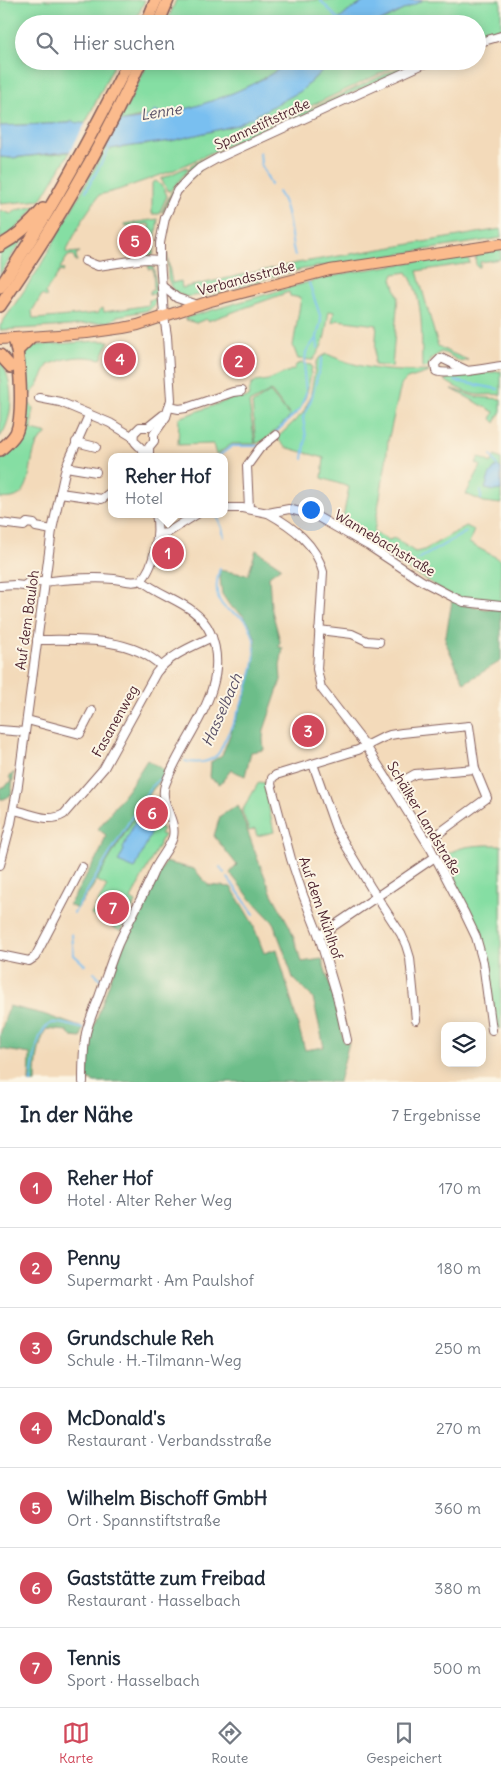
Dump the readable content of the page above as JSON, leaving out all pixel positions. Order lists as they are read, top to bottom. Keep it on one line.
{"streets":{"main road":["Verbandsstraße"],"street":["Spannstiftstraße","Wannebachstraße","Auf dem Bauloh","Fasanenweg","Schälker Landstraße","Auf dem Mühlhof"]},"crossings":[["Spannstiftstraße","Verbandsstraße"],["Wannebachstraße","Schälker Landstraße"],["Auf dem Bauloh","Fasanenweg"]],"water":["Lenne","Hasselbach"],"page":{"search":"Hier suchen","pins":["5","4","2","1","3","6","7"],"popup":["Reher Hof","Hotel"],"heading":["In der Nähe","7 Ergebnisse"],"list":[{"mark":"1","name":"Reher Hof","note":"Hotel · Alter Reher Weg","value":"170 m"},{"mark":"2","name":"Penny","note":"Supermarkt · Am Paulshof","value":"180 m"},{"mark":"3","name":"Grundschule Reh","note":"Schule · H.-Tilmann-Weg","value":"250 m"},{"mark":"4","name":"McDonald's","note":"Restaurant · Verbandsstraße","value":"270 m"},{"mark":"5","name":"Wilhelm Bischoff GmbH","note":"Ort · Spannstiftstraße","value":"360 m"},{"mark":"6","name":"Gaststätte zum Freibad","note":"Restaurant · Hasselbach","value":"380 m"},{"mark":"7","name":"Tennis","note":"Sport · Hasselbach","value":"500 m"}],"nav":["Karte","Route","Gespeichert"]}}
